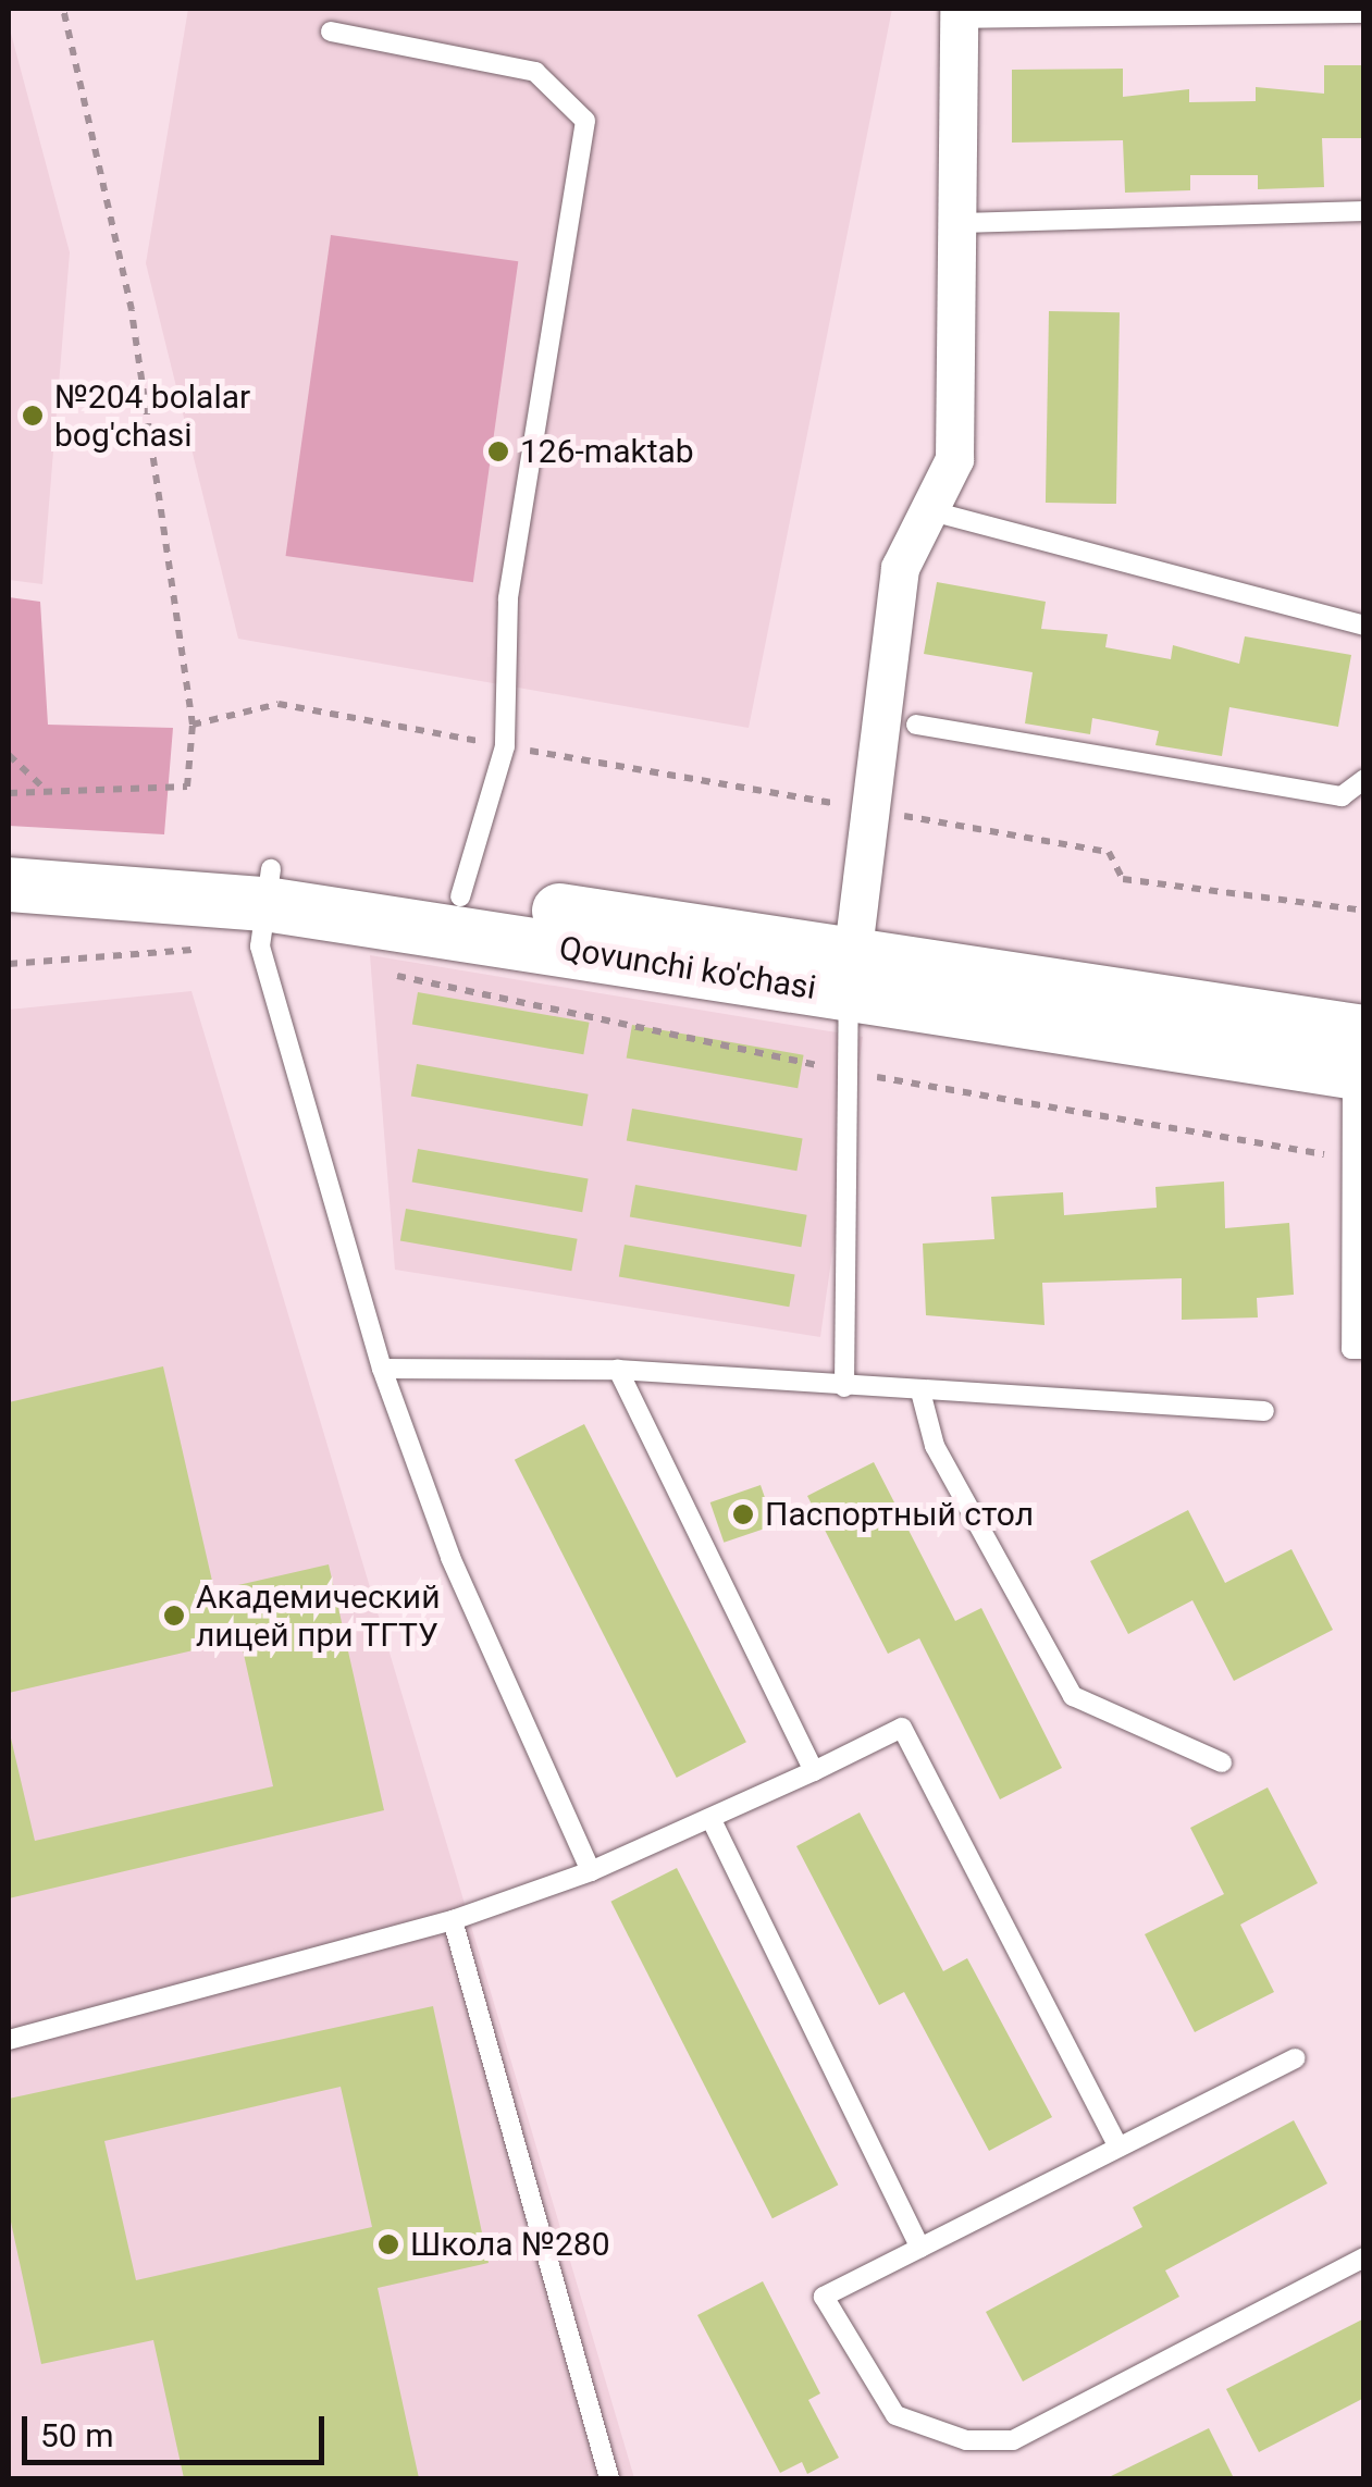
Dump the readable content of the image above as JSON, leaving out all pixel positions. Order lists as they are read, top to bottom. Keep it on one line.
{"streets":{"main road":["Qovunchi ko'chasi"]},"places":["№204 bolalar bog'chasi","126-maktab","Паспортный стол","Академический лицей при ТГТУ","Школа №280"],"scale_bar":"50 m"}
